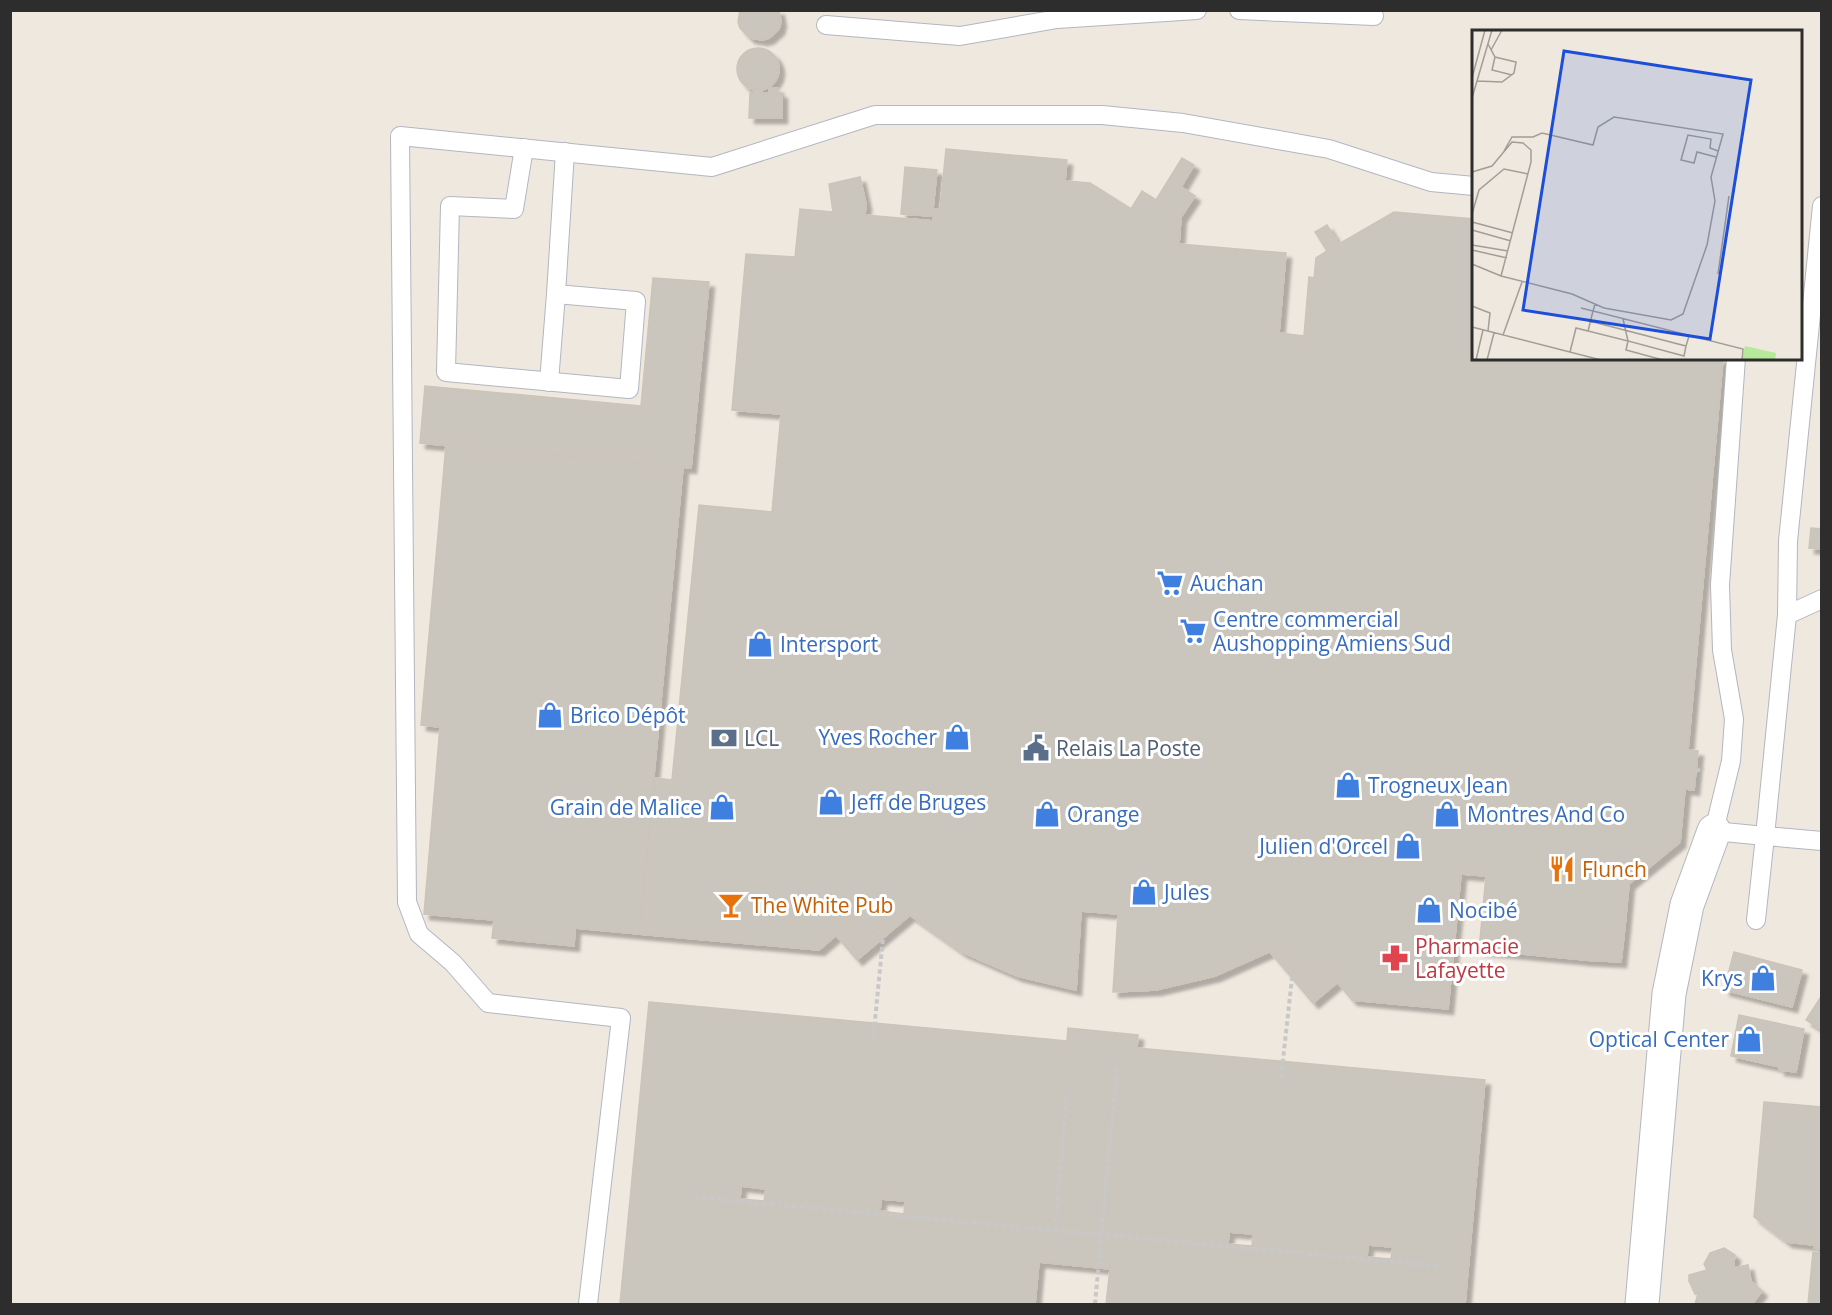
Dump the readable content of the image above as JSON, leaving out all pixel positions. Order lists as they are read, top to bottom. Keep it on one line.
{"places":{"supermarket":["Auchan","Centre commercial Aushopping Amiens Sud"],"shop":["Intersport","Brico Dépôt","Yves Rocher","Trogneux Jean","Jeff de Bruges","Grain de Malice","Orange","Montres And Co","Julien d'Orcel","Jules","Nocibé","Krys","Optical Center"],"bank":["LCL"],"public building":["Relais La Poste"],"restaurant":["Flunch"],"bar":["The White Pub"],"pharmacy":["Pharmacie Lafayette"]}}
